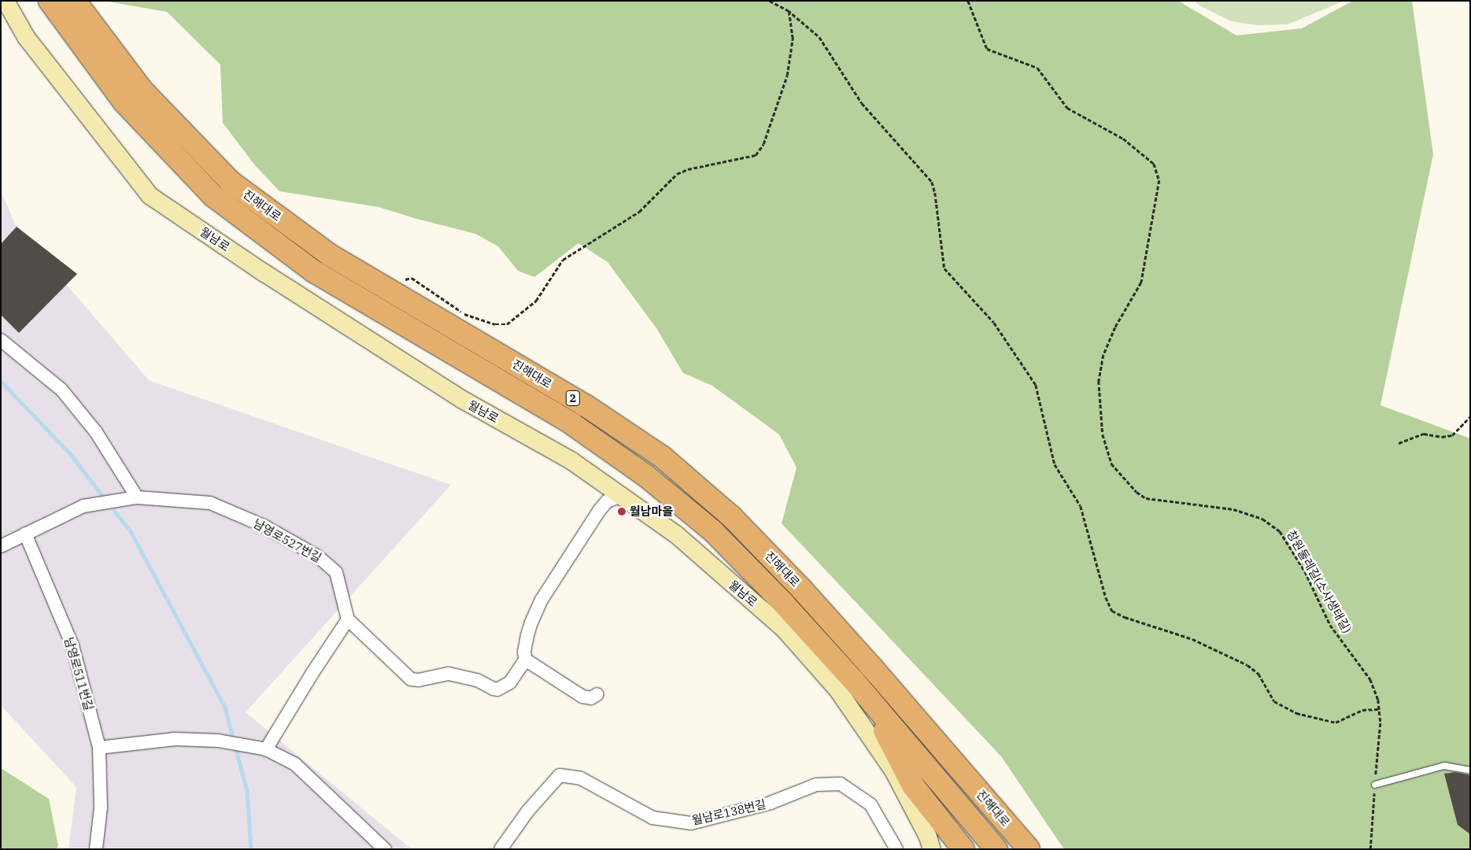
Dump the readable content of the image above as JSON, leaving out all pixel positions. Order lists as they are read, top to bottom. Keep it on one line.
{"streets":{"highway":["진해대로","2"],"main road":["월남로"],"street":["남영로527번길","남영로511번길","월남로138번길"],"path":["창원둘레길(소사생태길)"]},"crossings":[["남영로527번길","남영로511번길"]],"places":["월남마을"]}
